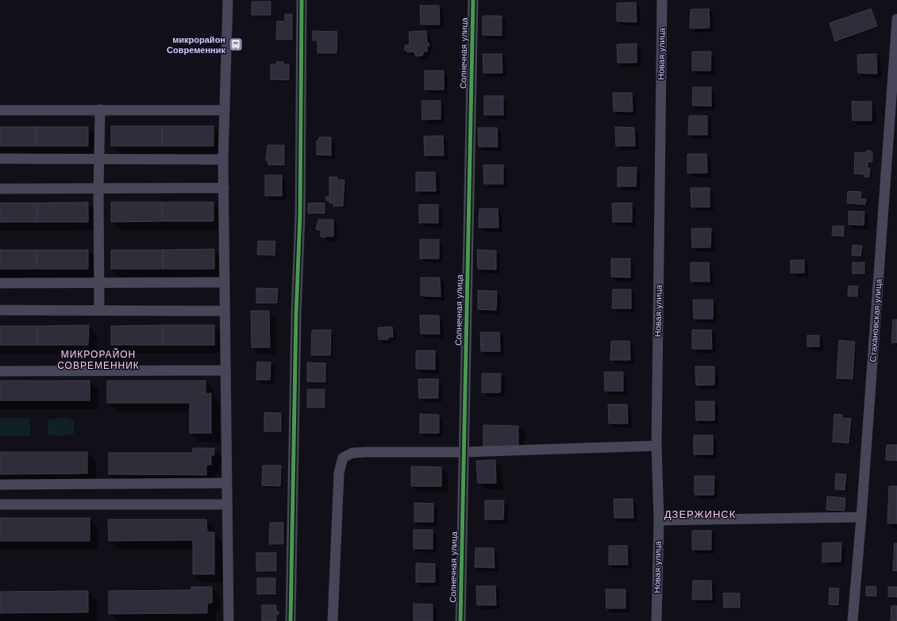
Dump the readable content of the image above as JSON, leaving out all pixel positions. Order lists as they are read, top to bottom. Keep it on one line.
{"streets":{"street":["Солнечная улица","Новая улица","Стахановская улица"]},"districts":["МИКРОРАЙОН СОВРЕМЕННИК","ДЗЕРЖИНСК"],"places":{"bus stop":["микрорайон Современник"]}}
